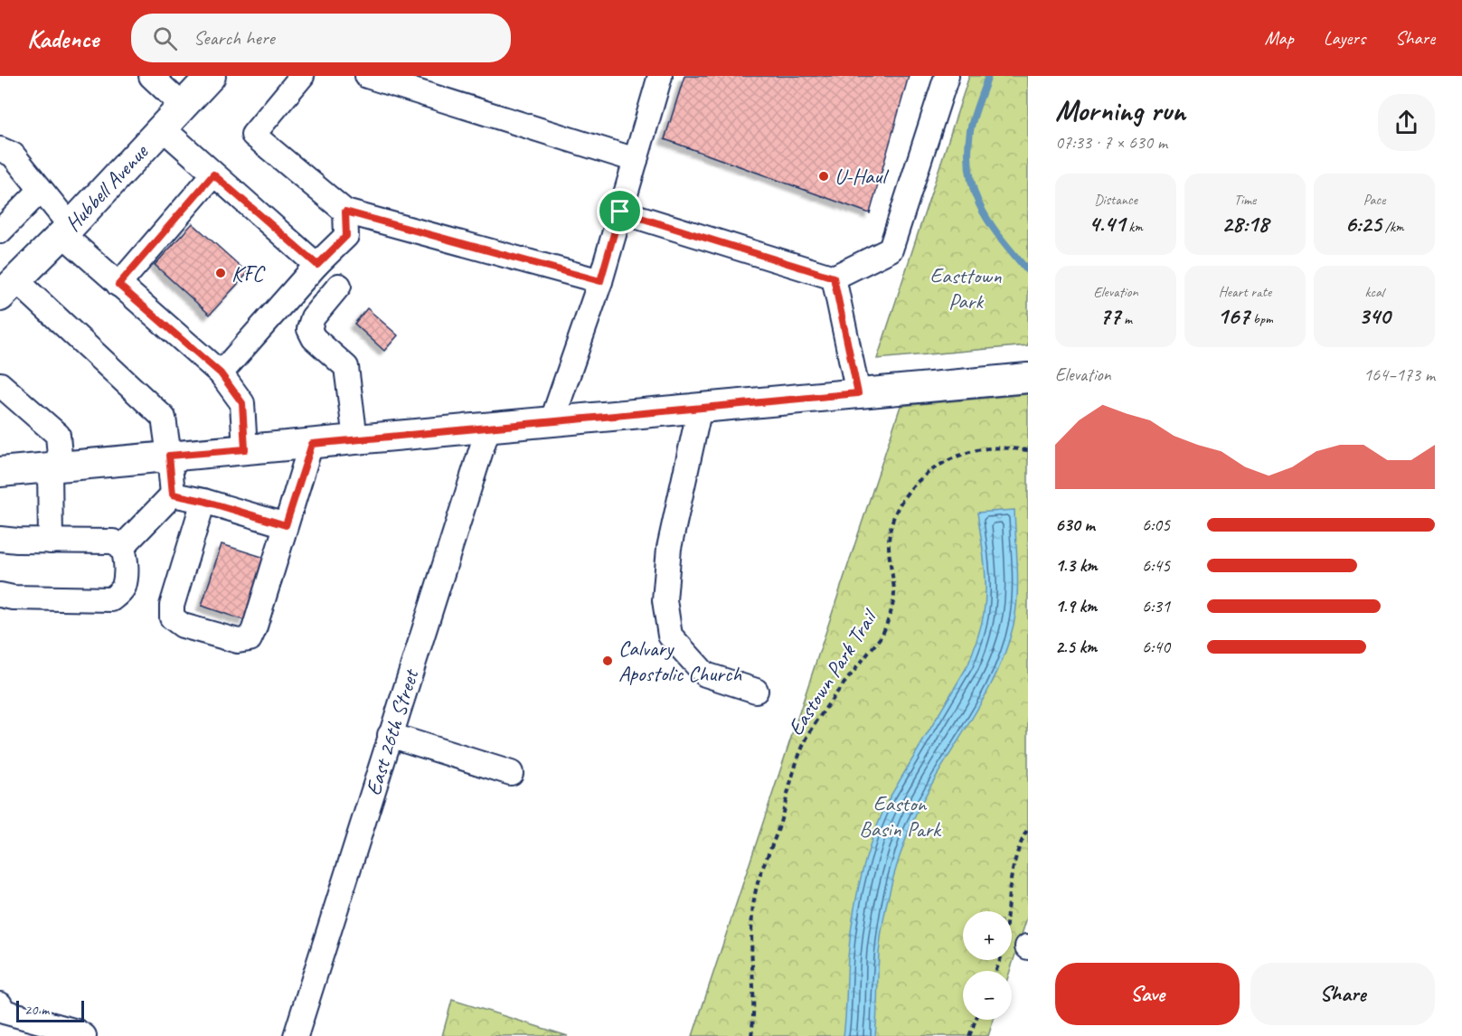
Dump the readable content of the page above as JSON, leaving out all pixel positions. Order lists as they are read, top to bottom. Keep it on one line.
{"streets":{"main road":["Hubbell Avenue"],"street":["East 26th Street"],"path":["Eastown Park Trail"]},"parks":["Easttown Park","Easton Basin Park"],"places":["U-Haul","KFC","Calvary Apostolic Church"],"scale_bar":"20 m","page":{"header":"Kadence","search":"Search here","nav":["Map","Layers","Share"],"heading":["Morning run","07:33 · 7 × 630 m"],"stats":[["Distance","4.41 km"],["Time","28:18"],["Pace","6:25 /km"],["Elevation","77 m"],["Heart rate","167 bpm"],["kcal","340"]],"chart":["Elevation","164–173 m"],"list":[{"name":"630 m","note":"6:05"},{"name":"1.3 km","note":"6:45"},{"name":"1.9 km","note":"6:31"},{"name":"2.5 km","note":"6:40"}],"map_buttons":["+","−"],"buttons":["Save","Share"],"scale":"20 m"}}
